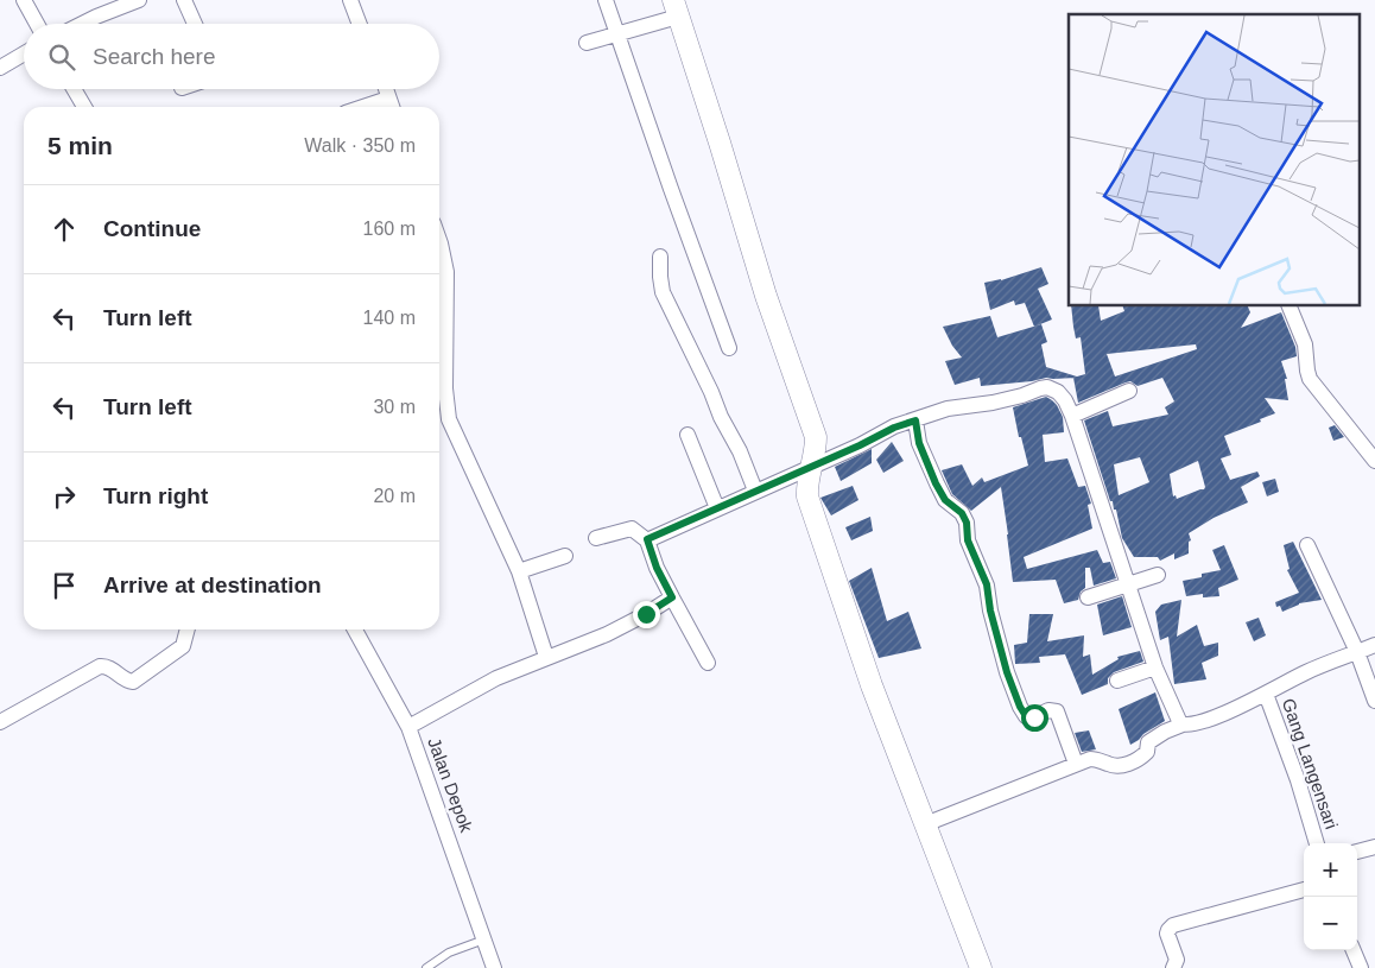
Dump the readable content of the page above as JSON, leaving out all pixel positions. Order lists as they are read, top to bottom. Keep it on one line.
{"streets":{"street":["Gang Langensari","Jalan Depok"]},"page":{"search":"Search here","heading":["5 min","Walk · 350 m"],"list":[["Continue","160 m"],["Turn left","140 m"],["Turn left","30 m"],["Turn right","20 m"],"Arrive at destination"],"map_buttons":["+","−"]}}
